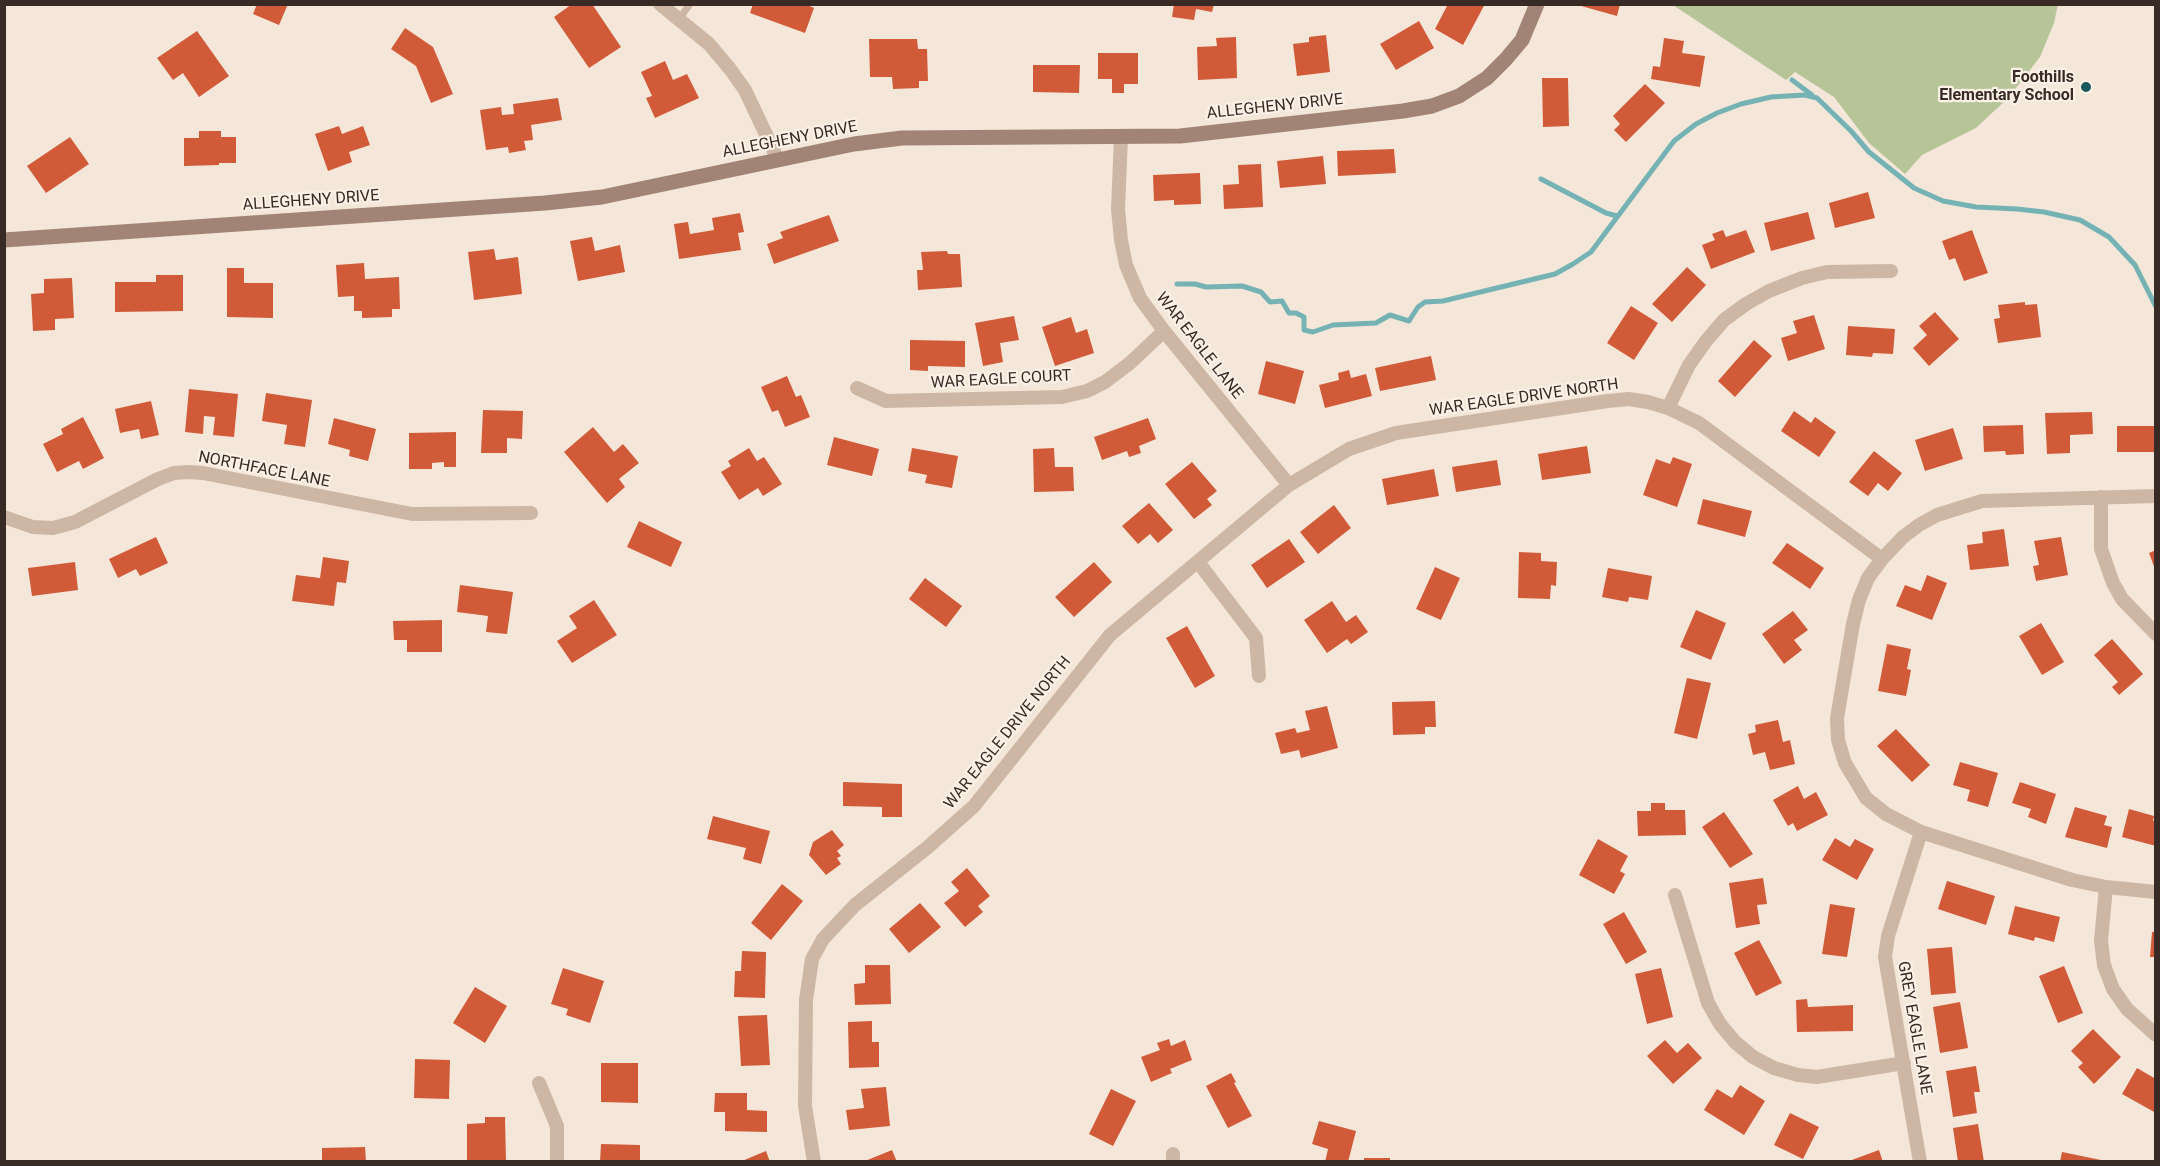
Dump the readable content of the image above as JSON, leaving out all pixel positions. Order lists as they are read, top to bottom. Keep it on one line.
{"streets":{"street":["ALLEGHENY DRIVE","WAR EAGLE LANE","WAR EAGLE COURT","WAR EAGLE DRIVE NORTH","NORTHFACE LANE","GREY EAGLE LANE"]},"crossings":[["ALLEGHENY DRIVE","WAR EAGLE LANE"],["WAR EAGLE LANE","WAR EAGLE COURT"],["WAR EAGLE LANE","WAR EAGLE DRIVE NORTH"]],"places":["Foothills Elementary School"]}
